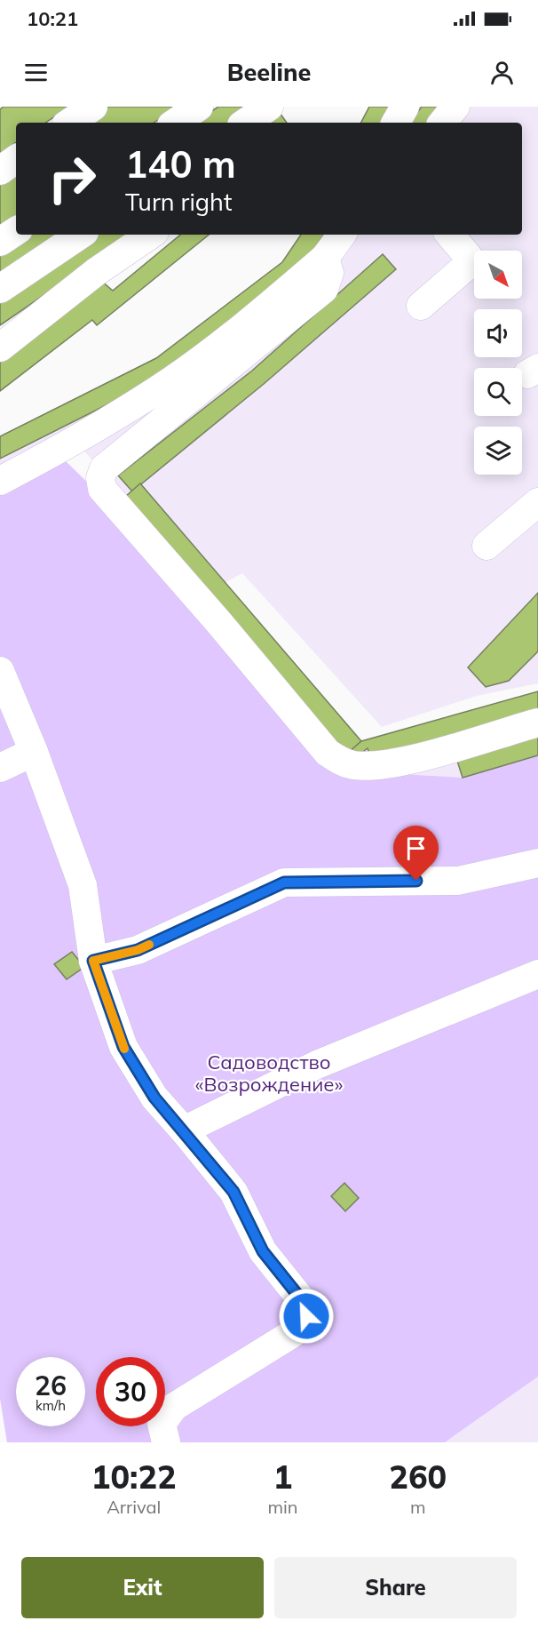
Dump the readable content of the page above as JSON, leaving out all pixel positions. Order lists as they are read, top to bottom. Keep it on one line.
{"parks":["Садоводство «Возрождение»"],"north":"bottom right","page":{"status":"10:21","header":"Beeline","turn":["140 m","Turn right"],"speed":"26 km/h","limit":"30","eta":["10:22","Arrival","1","min","260","m"],"buttons":["Exit","Share"]}}
